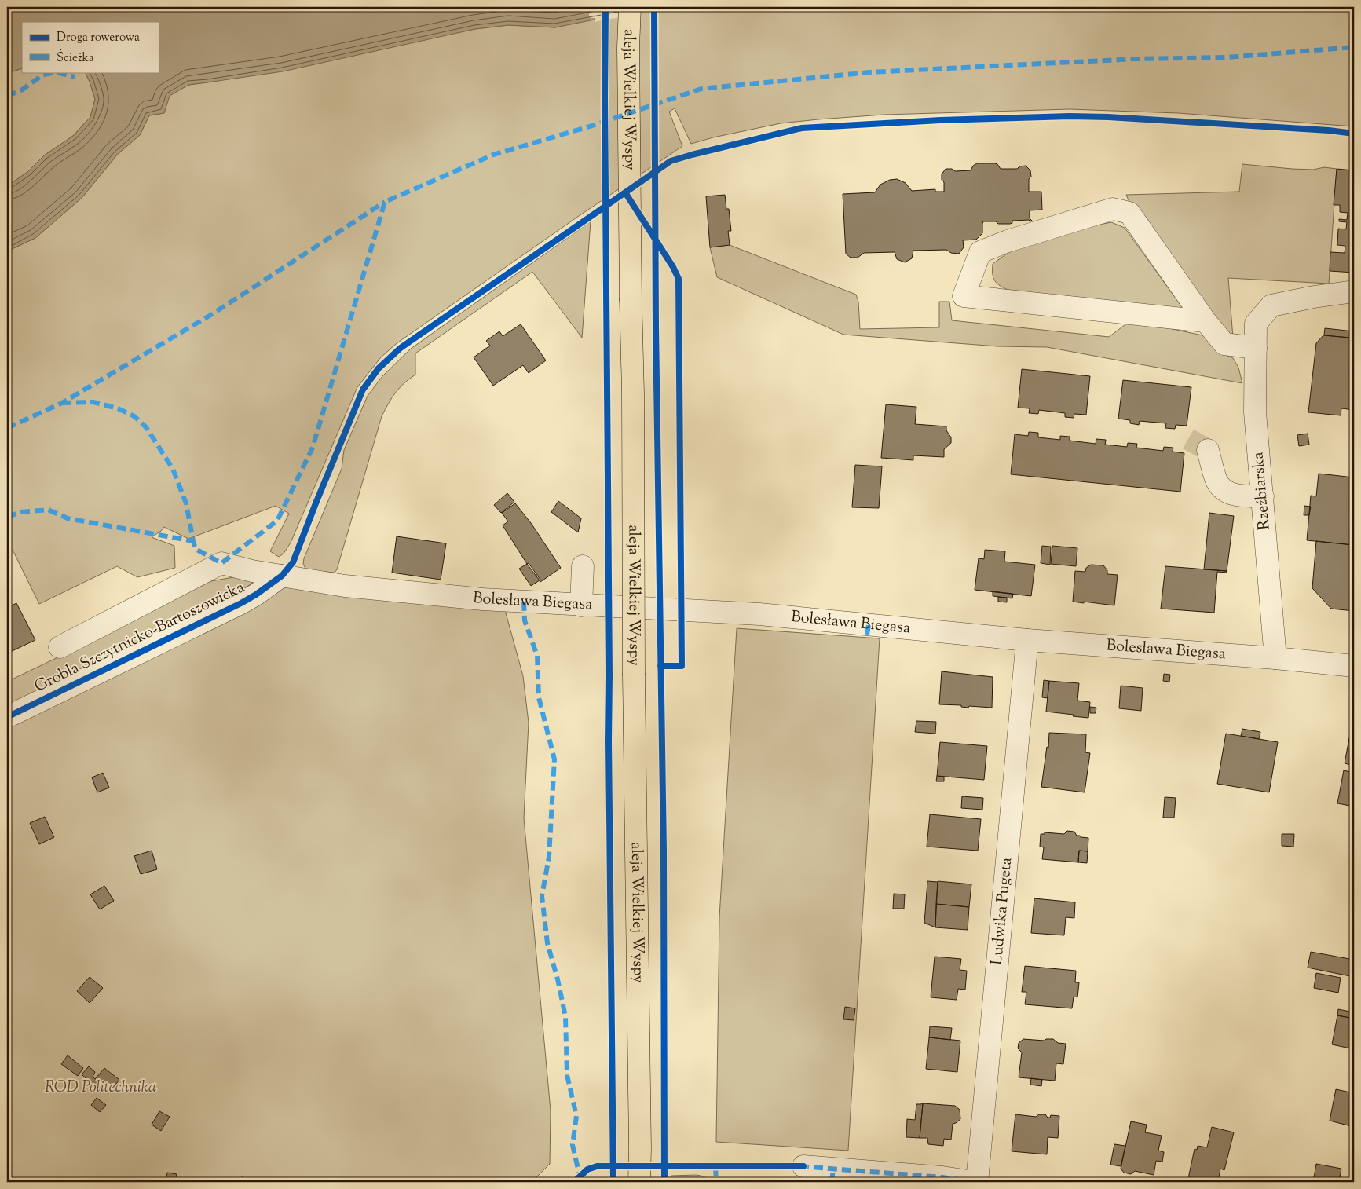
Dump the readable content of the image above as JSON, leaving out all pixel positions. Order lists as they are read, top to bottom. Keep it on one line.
{"streets":{"main road":["aleja Wielkiej Wyspy"],"street":["Rzeźbiarska","Bolesława Biegasa","Grobla Szczytnicko-Bartoszowicka","Ludwika Pugeta"]},"crossings":[["Rzeźbiarska","Bolesława Biegasa"],["Bolesława Biegasa","Grobla Szczytnicko-Bartoszowicka"],["Bolesława Biegasa","Ludwika Pugeta"]],"parks":["ROD Politechnika"],"legend":["Droga rowerowa","Ścieżka"]}
